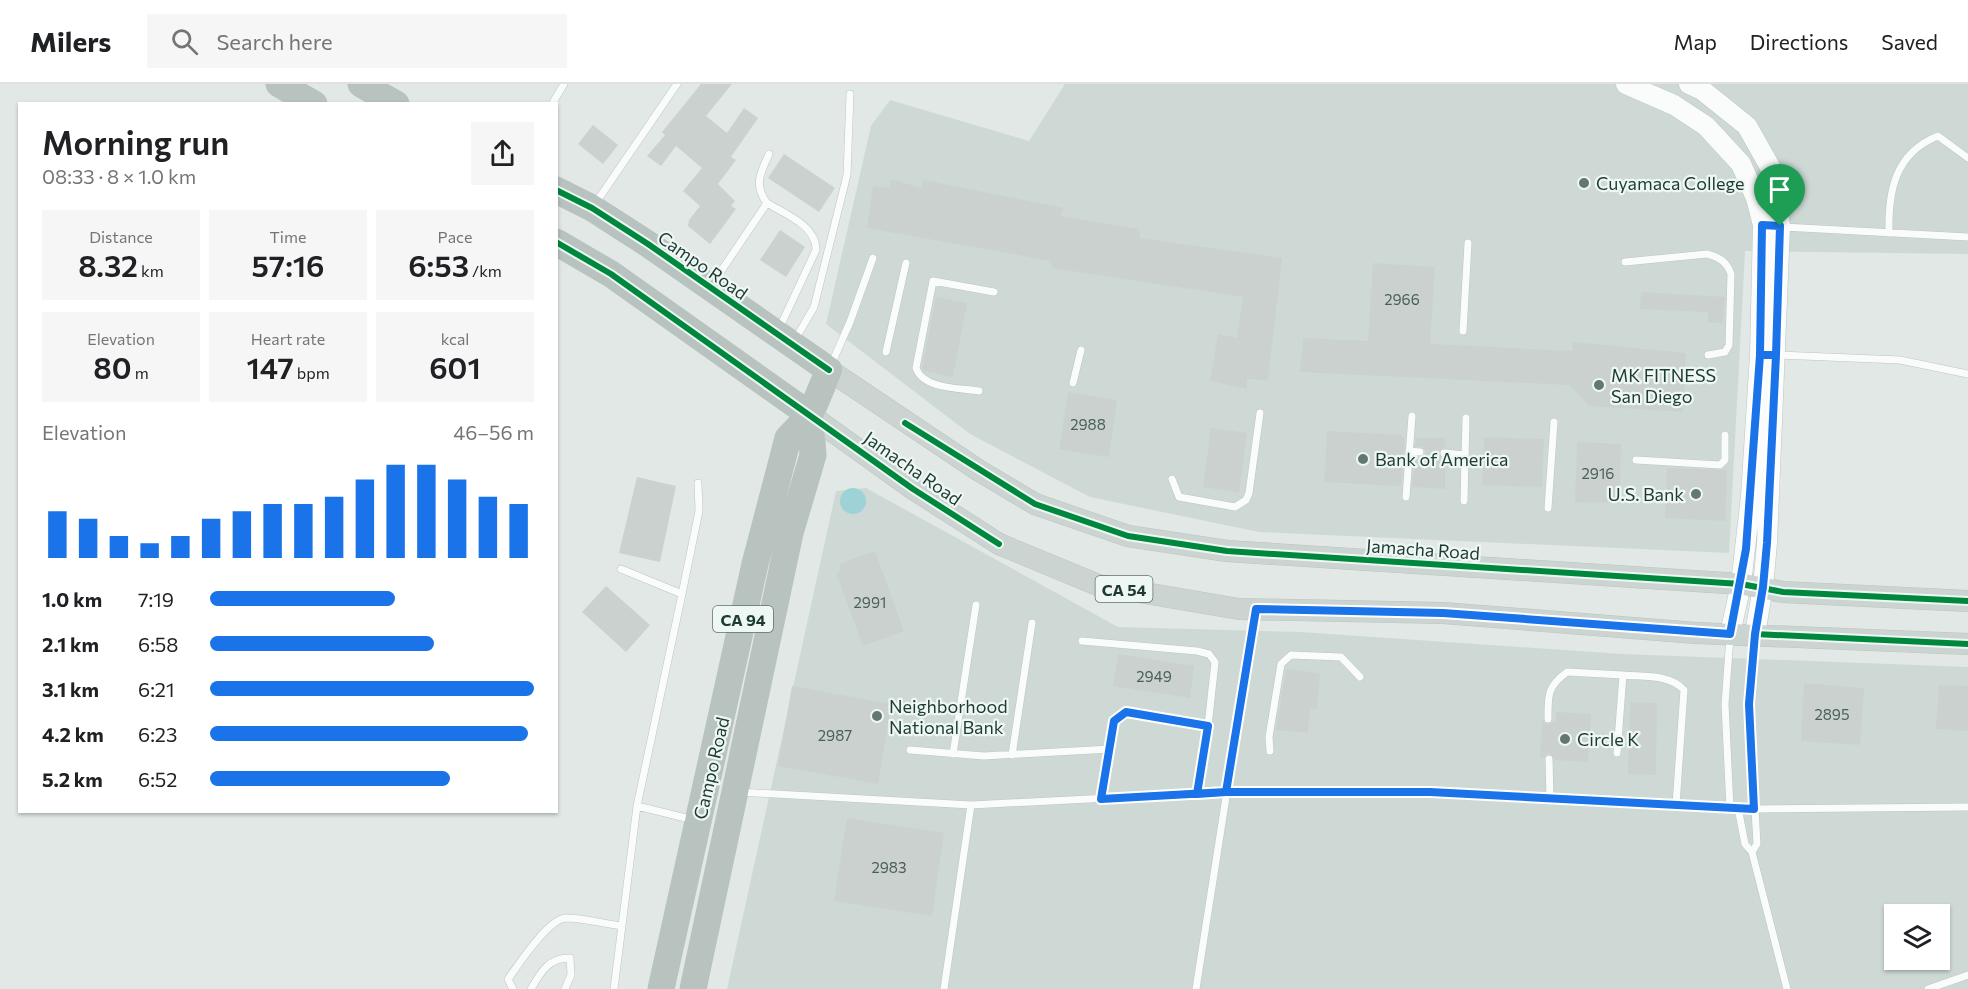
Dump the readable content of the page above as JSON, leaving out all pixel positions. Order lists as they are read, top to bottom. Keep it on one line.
{"streets":{"highway":["Campo Road","CA 94"],"main road":["Jamacha Road","CA 54"]},"crossings":[["Campo Road","Jamacha Road"]],"places":["Cuyamaca College","MK FITNESS San Diego","Bank of America","U.S. Bank","Neighborhood National Bank","Circle K"],"house_numbers":["2966","2988","2916","2991","2949","2895","2987","2983"],"page":{"header":"Milers","search":"Search here","nav":["Map","Directions","Saved"],"heading":["Morning run","08:33 · 8 × 1.0 km"],"stats":[["Distance","8.32 km"],["Time","57:16"],["Pace","6:53 /km"],["Elevation","80 m"],["Heart rate","147 bpm"],["kcal","601"]],"chart":["Elevation","46–56 m"],"list":[{"name":"1.0 km","note":"7:19"},{"name":"2.1 km","note":"6:58"},{"name":"3.1 km","note":"6:21"},{"name":"4.2 km","note":"6:23"},{"name":"5.2 km","note":"6:52"}]}}
